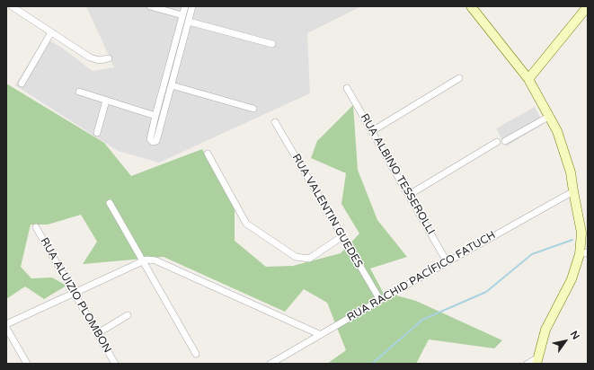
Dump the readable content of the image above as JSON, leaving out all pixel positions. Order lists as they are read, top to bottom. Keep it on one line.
{"streets":{"street":["RUA ALBINO TESSEROLLI","RUA VALENTIN GUEDES","RUA RACHID PACÍFICO FATUCH","RUA ALUIZIO PLOMBON"]},"crossings":[["RUA ALBINO TESSEROLLI","RUA RACHID PACÍFICO FATUCH"],["RUA VALENTIN GUEDES","RUA RACHID PACÍFICO FATUCH"]],"north":"top right"}
